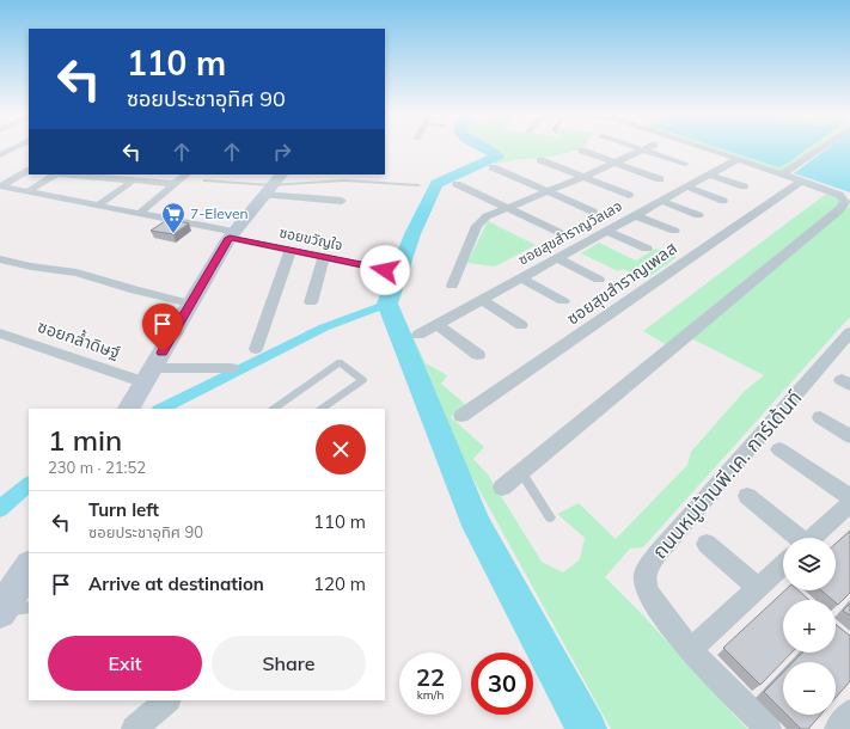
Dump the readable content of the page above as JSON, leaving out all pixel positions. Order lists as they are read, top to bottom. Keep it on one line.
{"streets":{"street":["ซอยสุขสำราญวิลเลจ","ซอยขวัญใจ","ซอยสุขสำราญเพลส","ซอยกล้ำดิษฐ์","ถนนหมู่บ้านพี.เค. การ์เด้นท์"]},"places":{"supermarket":["7-Eleven"]},"page":{"turn":["110 m","ซอยประชาอุทิศ 90"],"heading":["1 min","230 m · 21:52"],"list":[{"name":"Turn left","note":"ซอยประชาอุทิศ 90","value":"110 m"},{"name":"Arrive at destination","value":"120 m"}],"map_buttons":["+","−"],"buttons":["Exit","Share"],"speed":"22 km/h","limit":"30"}}
